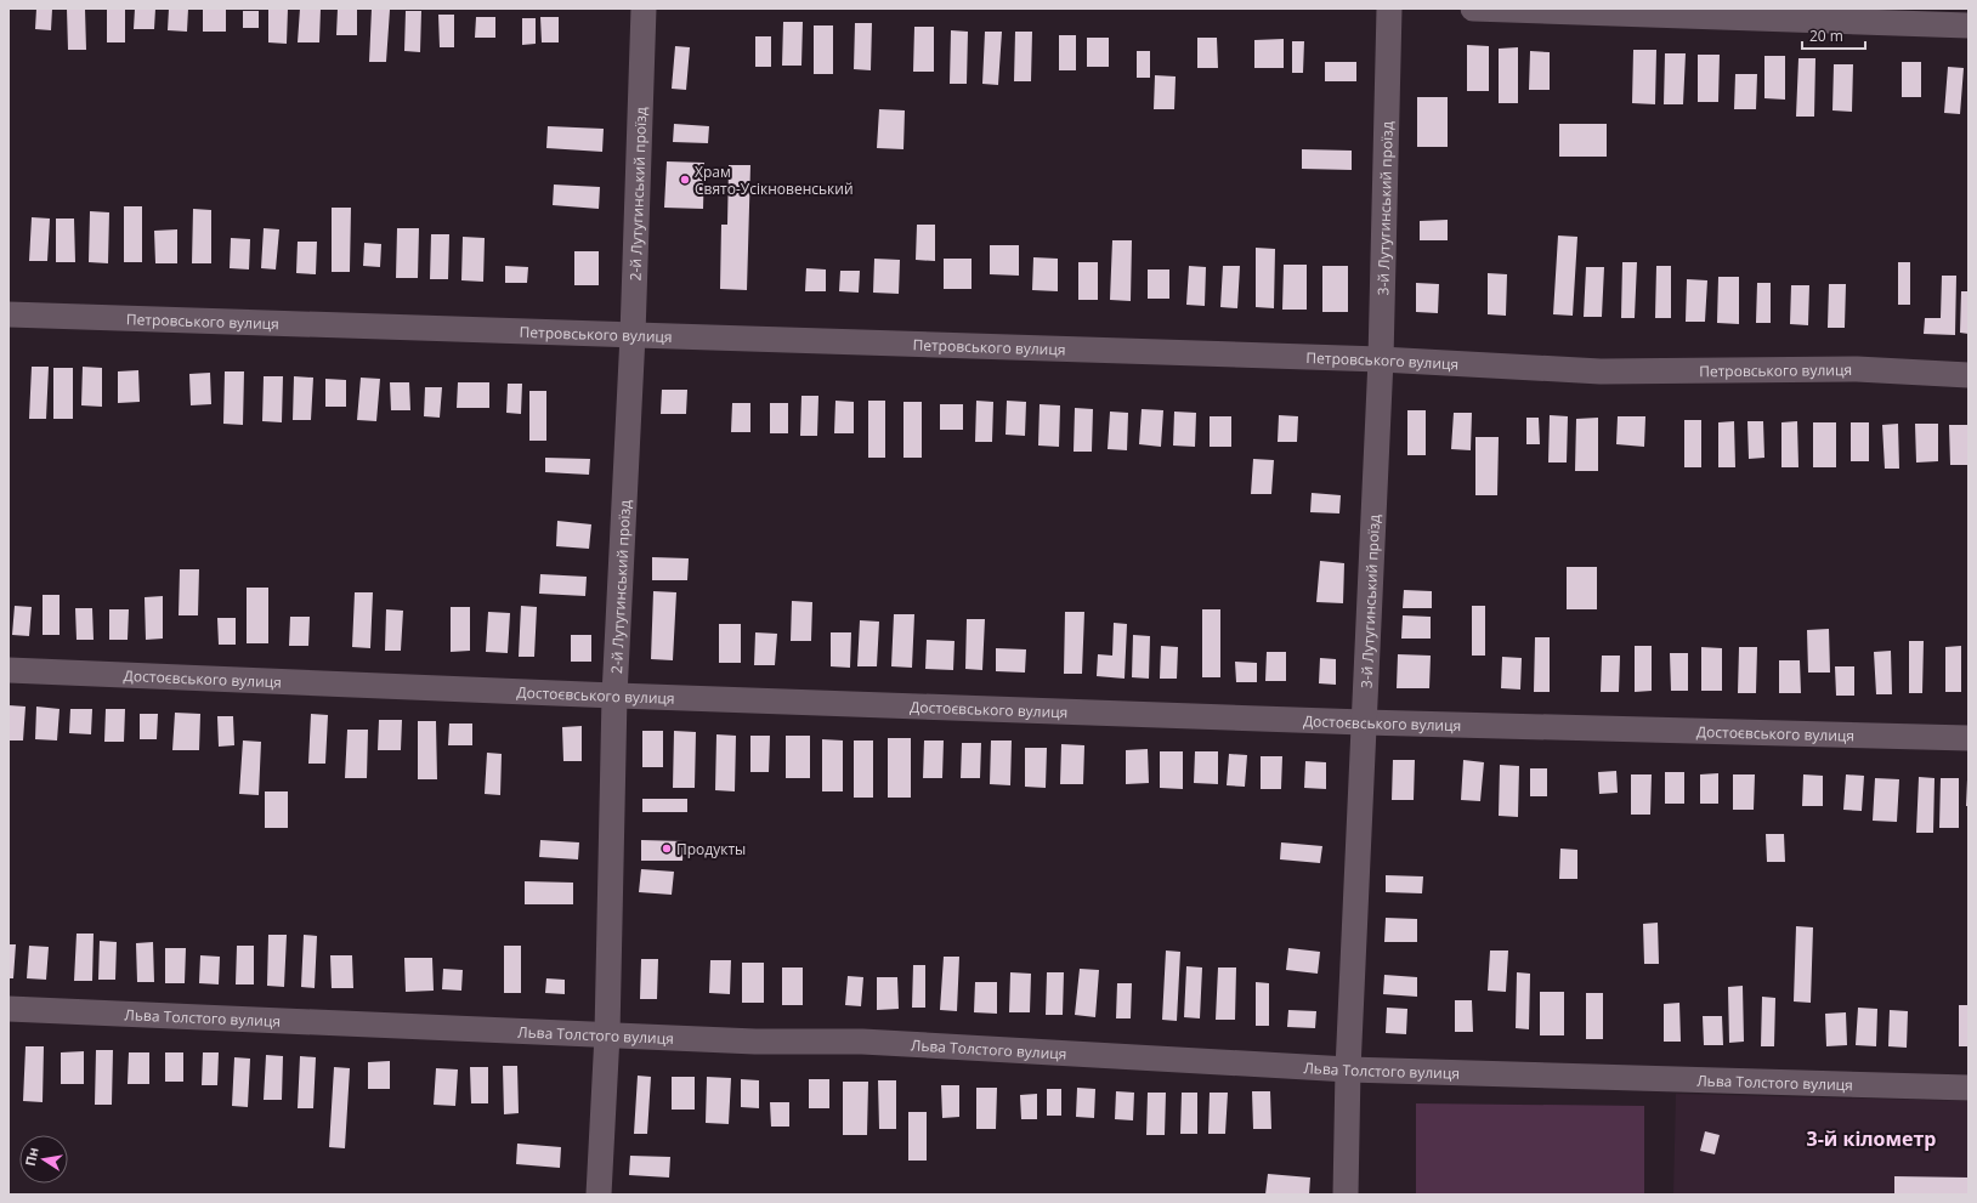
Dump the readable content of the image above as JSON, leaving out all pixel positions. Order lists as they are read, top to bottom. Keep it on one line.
{"streets":{"street":["2-й Лутугинський проїзд","3-й Лутугинський проїзд","Петровського вулиця","Достоєвського вулиця","Льва Толстого вулиця"]},"crossings":[["2-й Лутугинський проїзд","Петровського вулиця"],["2-й Лутугинський проїзд","Достоєвського вулиця"],["2-й Лутугинський проїзд","Льва Толстого вулиця"],["3-й Лутугинський проїзд","Петровського вулиця"],["3-й Лутугинський проїзд","Достоєвського вулиця"],["3-й Лутугинський проїзд","Льва Толстого вулиця"]],"districts":["3-й кілометр"],"places":["Храм Свято-Усікновенський","Продукты"],"scale_bar":"20 m","north":"left"}
